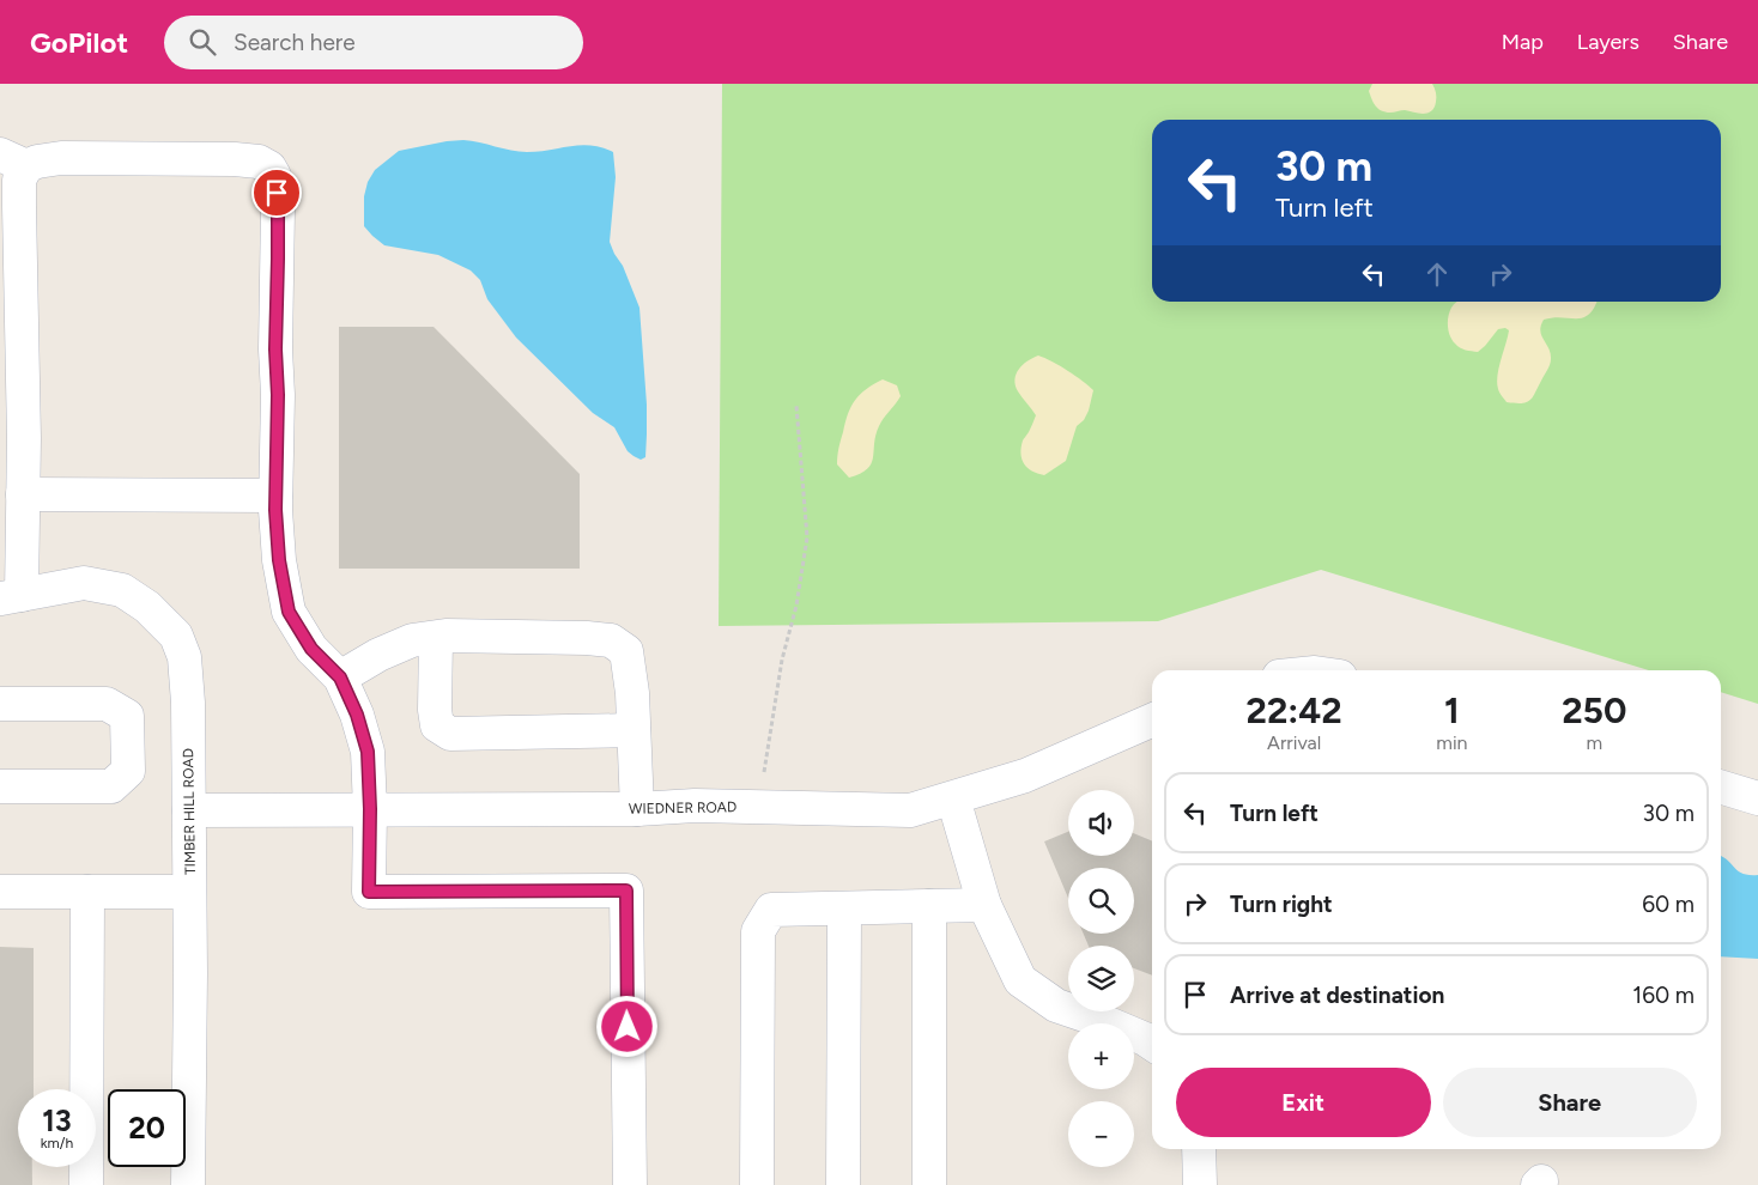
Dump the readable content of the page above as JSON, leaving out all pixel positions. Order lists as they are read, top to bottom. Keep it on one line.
{"streets":{"street":["WIEDNER ROAD","TIMBER HILL ROAD"]},"crossings":[["WIEDNER ROAD","TIMBER HILL ROAD"]],"page":{"header":"GoPilot","search":"Search here","nav":["Map","Layers","Share"],"turn":["30 m","Turn left"],"eta":["22:42","Arrival","1","min","250","m"],"list":[{"name":"Turn left","value":"30 m"},{"name":"Turn right","value":"60 m"},{"name":"Arrive at destination","value":"160 m"}],"map_buttons":["+","−"],"buttons":["Exit","Share"],"speed":"13 km/h","limit":"20"}}
